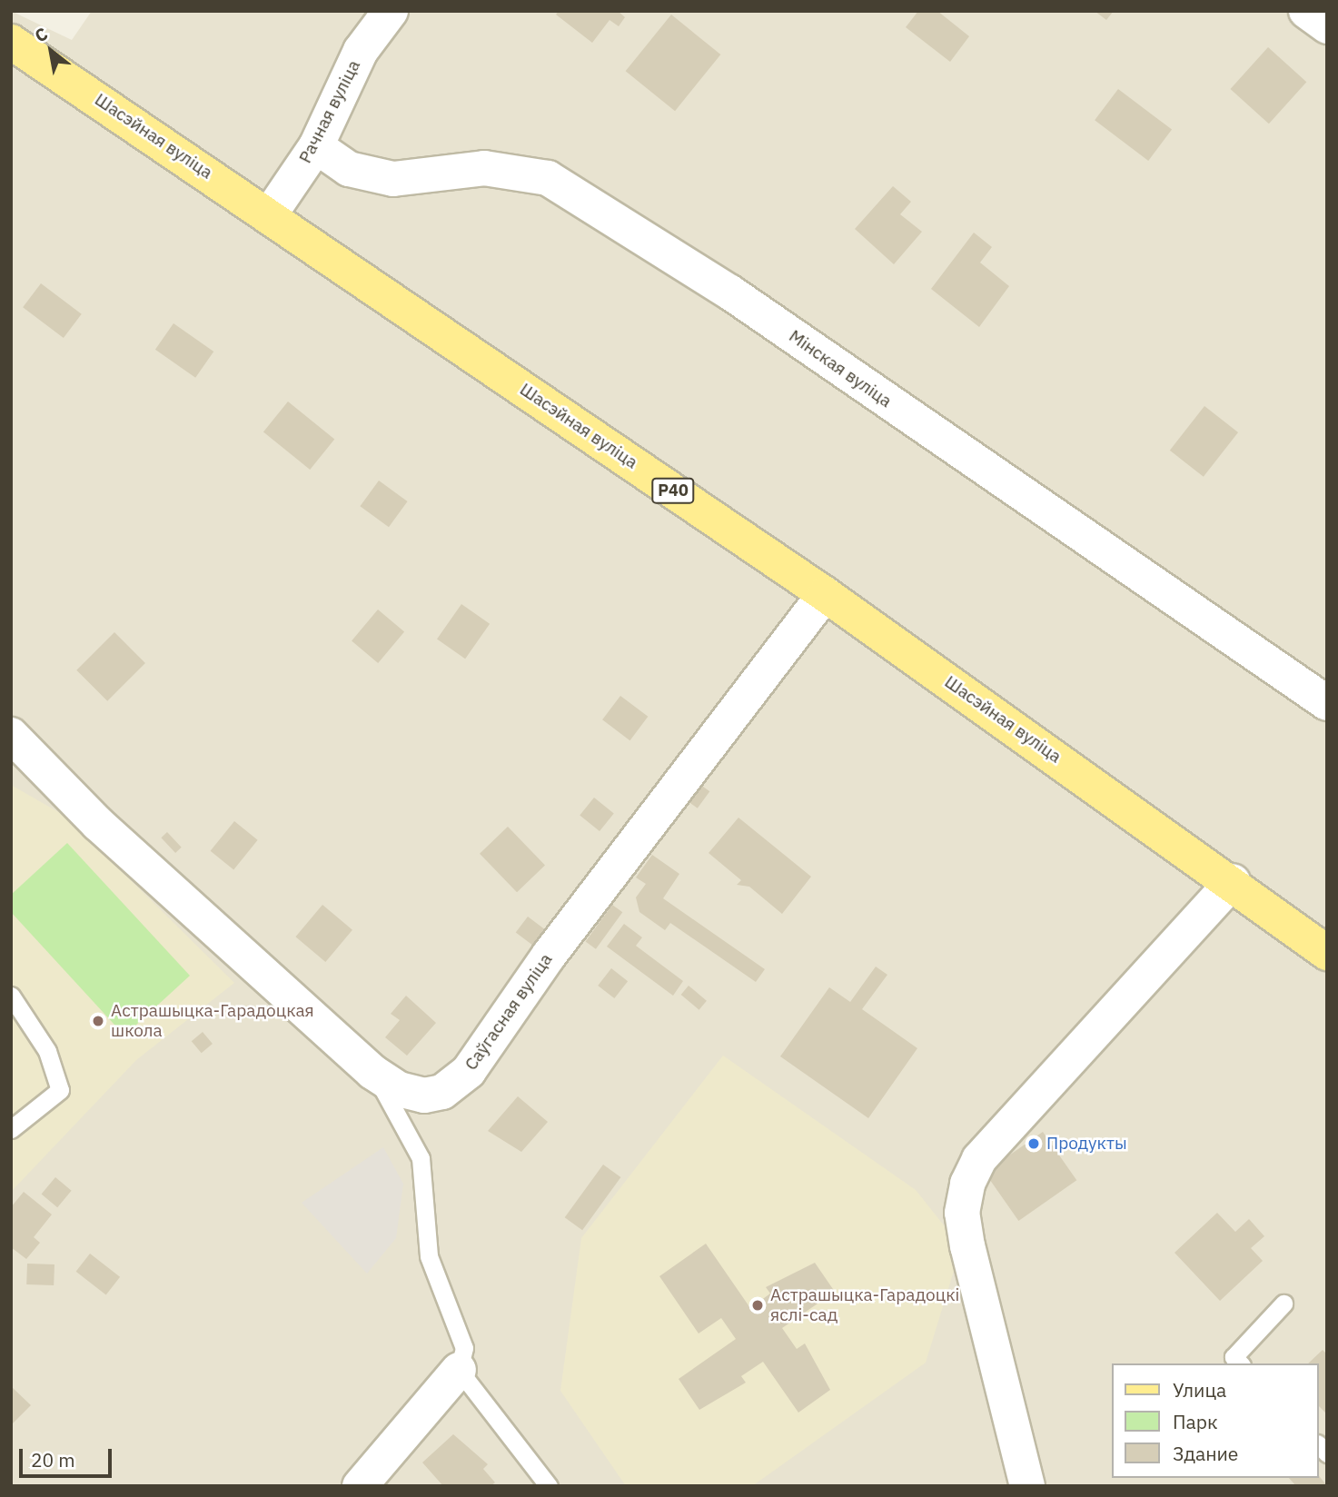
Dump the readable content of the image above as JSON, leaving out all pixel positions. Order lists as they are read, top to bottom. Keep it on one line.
{"streets":{"main road":["Шасэйная вуліца","Р40"],"street":["Рачная вуліца","Мінская вуліца","Саўгасная вуліца"]},"crossings":[["Рачная вуліца","Шасэйная вуліца"],["Рачная вуліца","Мінская вуліца"],["Шасэйная вуліца","Саўгасная вуліца"]],"places":["Астрашыцка-Гарадоцкая школа","Продукты","Астрашыцка-Гарадоцкі яслі-сад"],"legend":["Улица","Парк","Здание"],"scale_bar":"20 m","north":"top left"}
